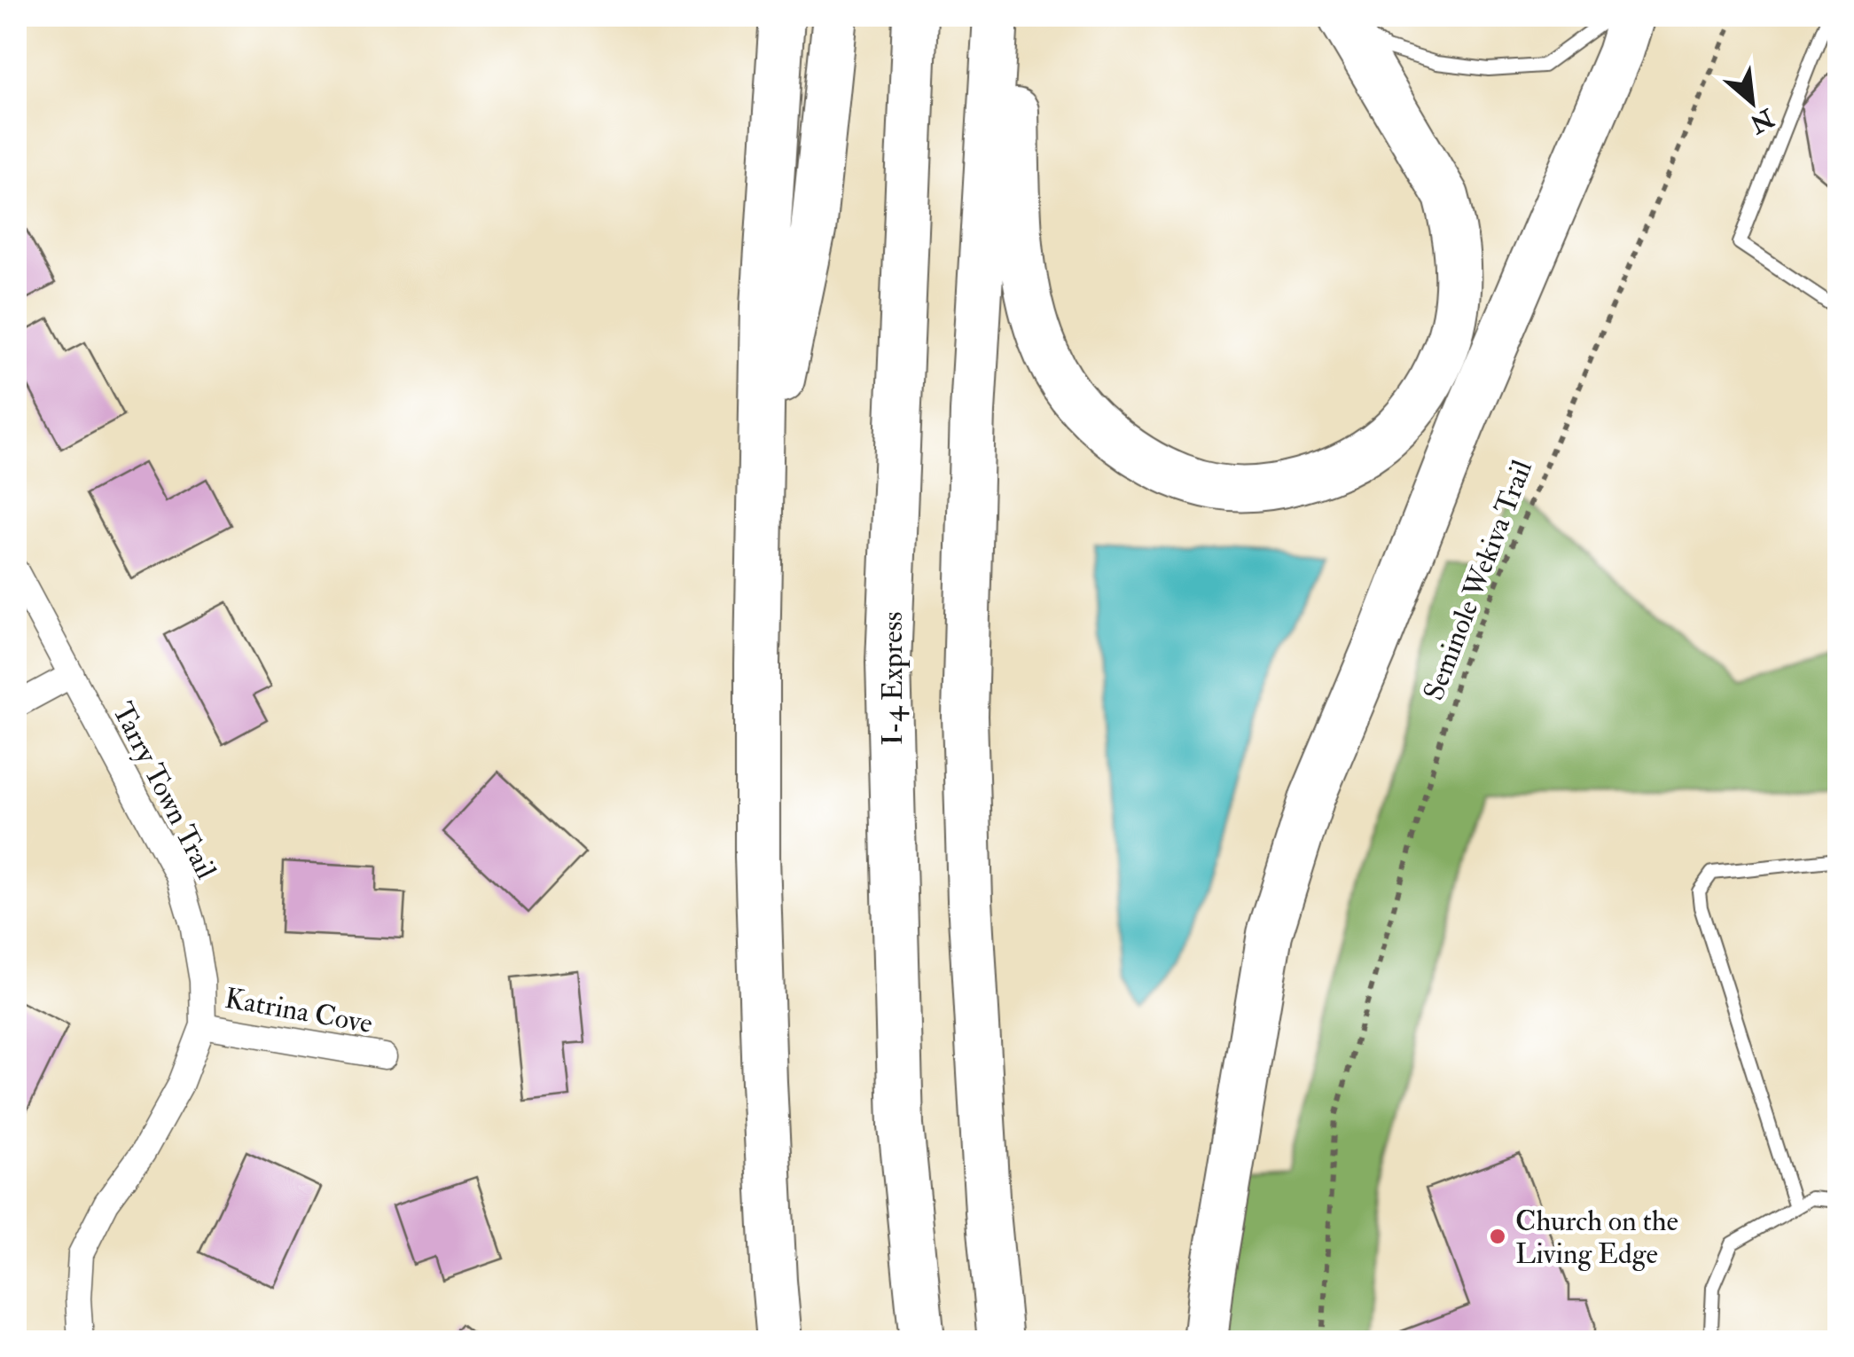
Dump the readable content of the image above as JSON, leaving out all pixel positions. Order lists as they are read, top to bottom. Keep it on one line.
{"streets":{"highway":["I-4 Express"],"street":["Tarry Town Trail","Katrina Cove"],"path":["Seminole Wekiva Trail"]},"crossings":[["Tarry Town Trail","Katrina Cove"]],"places":["Church on the Living Edge"],"north":"bottom right"}
